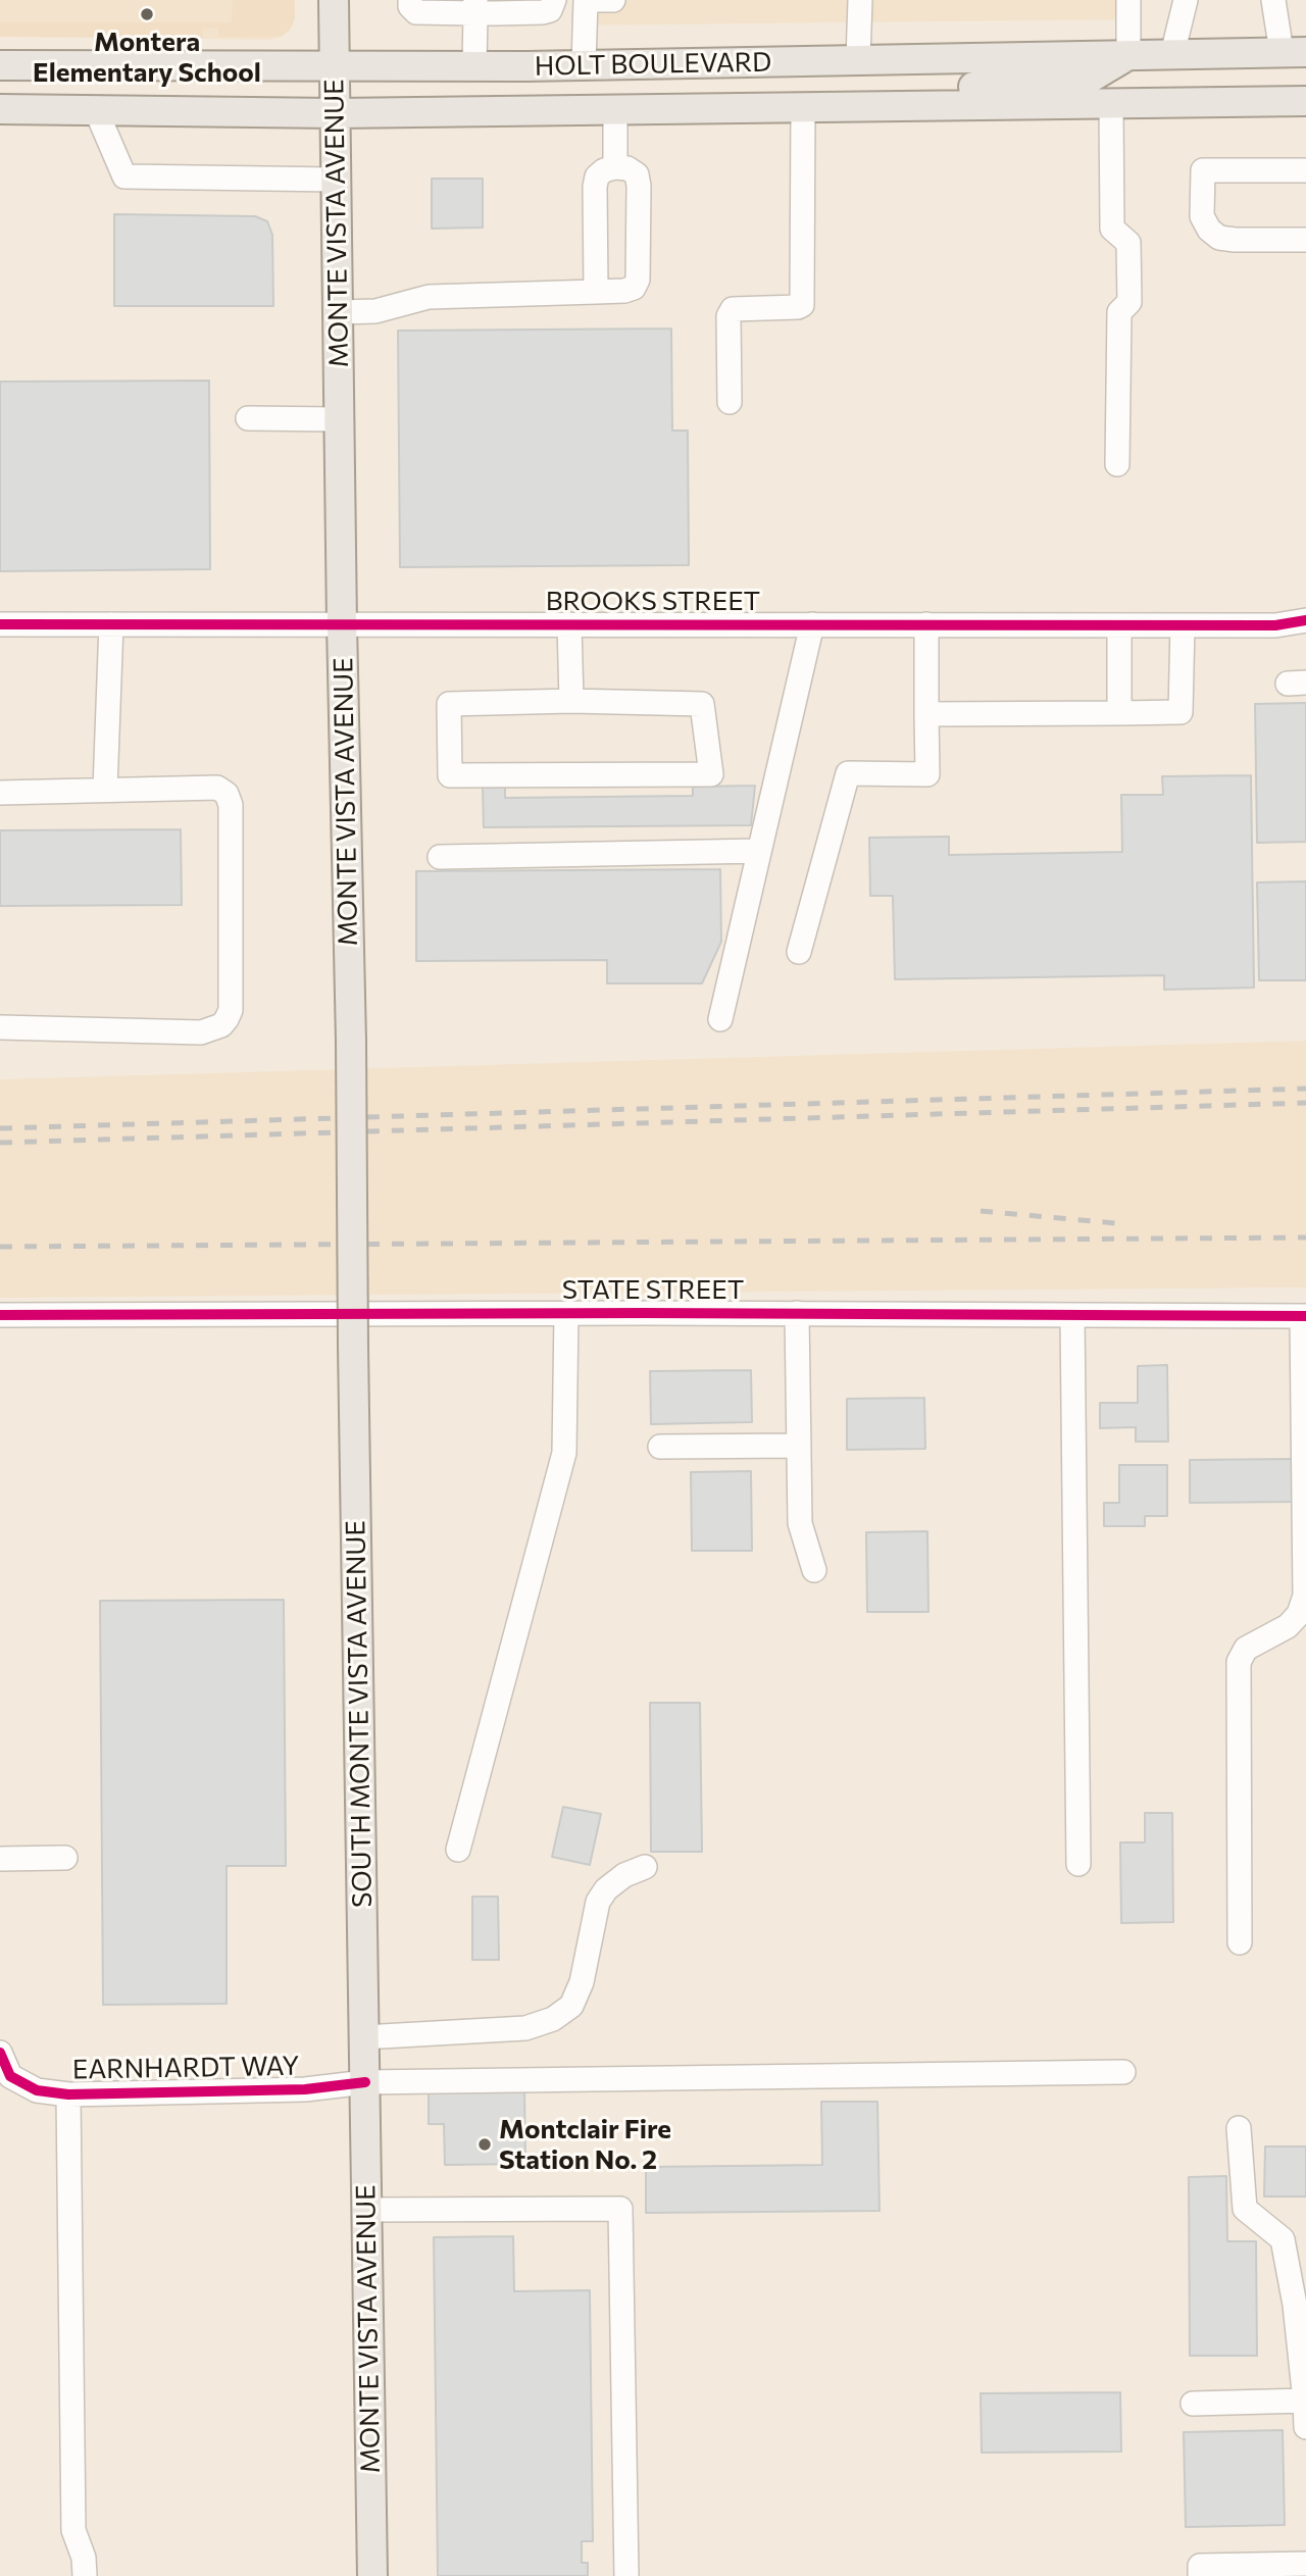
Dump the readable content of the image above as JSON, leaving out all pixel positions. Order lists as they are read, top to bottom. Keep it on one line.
{"streets":{"main road":["HOLT BOULEVARD","MONTE VISTA AVENUE","SOUTH MONTE VISTA AVENUE"],"street":["BROOKS STREET","STATE STREET","EARNHARDT WAY"]},"crossings":[["HOLT BOULEVARD","MONTE VISTA AVENUE"],["MONTE VISTA AVENUE","BROOKS STREET"],["MONTE VISTA AVENUE","SOUTH MONTE VISTA AVENUE"],["MONTE VISTA AVENUE","EARNHARDT WAY"],["SOUTH MONTE VISTA AVENUE","EARNHARDT WAY"]],"places":["Montera Elementary School","Montclair Fire Station No. 2"]}
